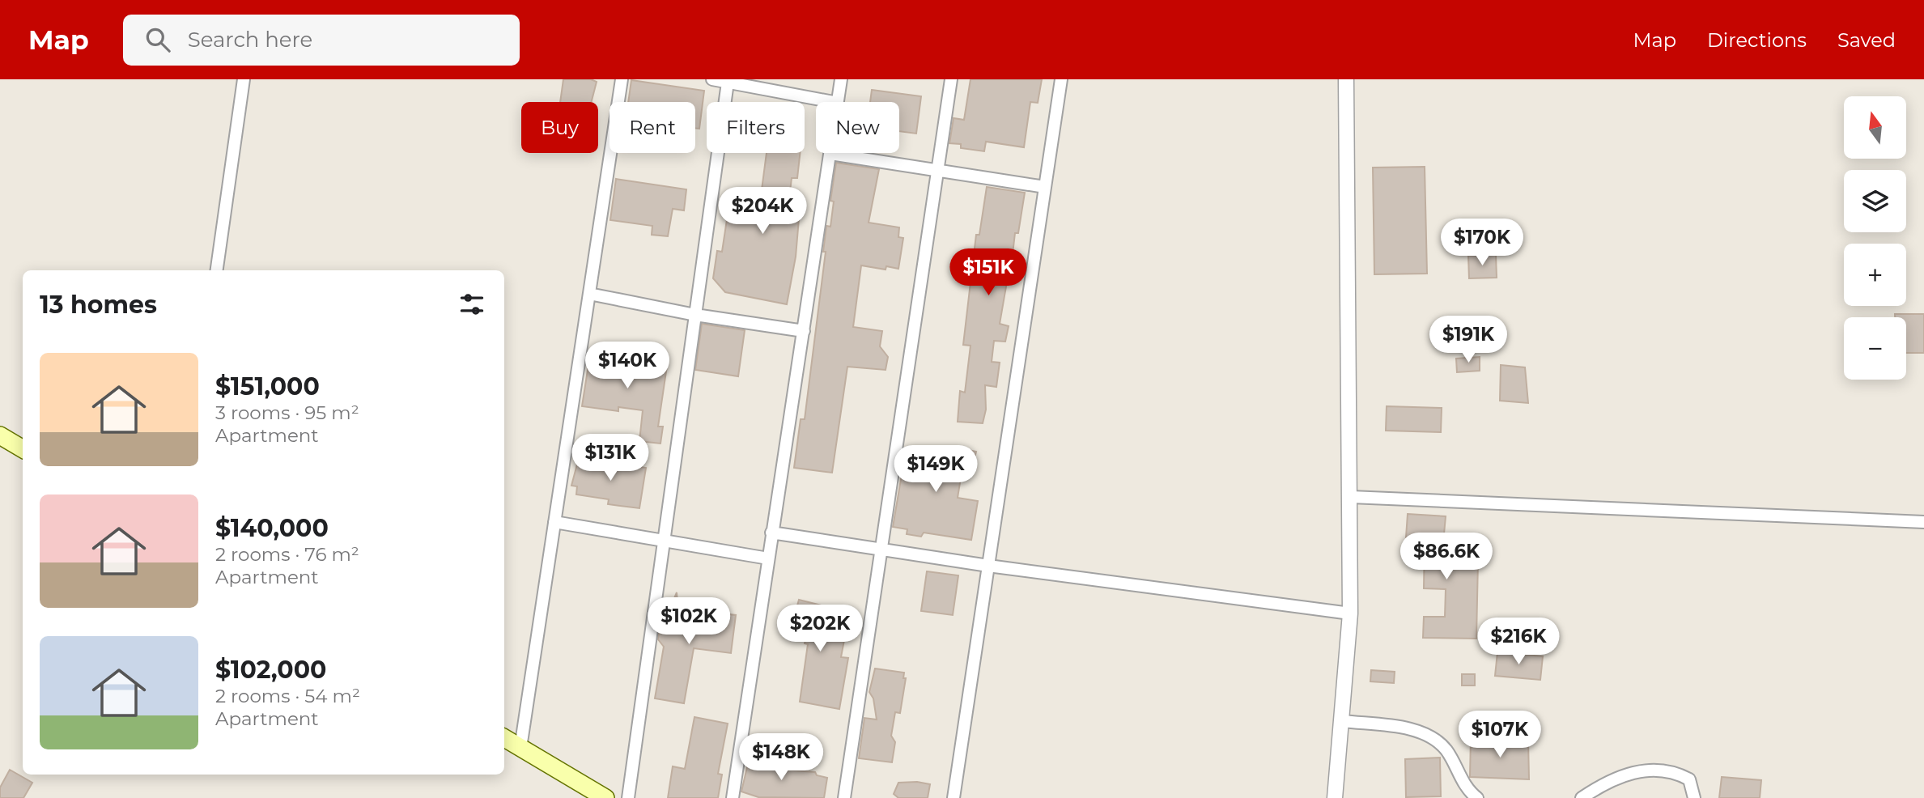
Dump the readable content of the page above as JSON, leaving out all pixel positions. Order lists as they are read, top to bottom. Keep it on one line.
{"north":"top","page":{"header":"Map","search":"Search here","nav":["Map","Directions","Saved"],"map_buttons":["+","−"],"chip":["Buy","Rent","Filters","New"],"price":["$204K","$170K","$151K","$191K","$140K","$131K","$149K","$86.6K","$102K","$202K","$216K","$107K","$148K"],"heading":"13 homes","list":[{"name":"$151,000","note":"3 rooms · 95 m² · Apartment"},{"name":"$140,000","note":"2 rooms · 76 m² · Apartment"},{"name":"$102,000","note":"2 rooms · 54 m² · Apartment"}]}}
